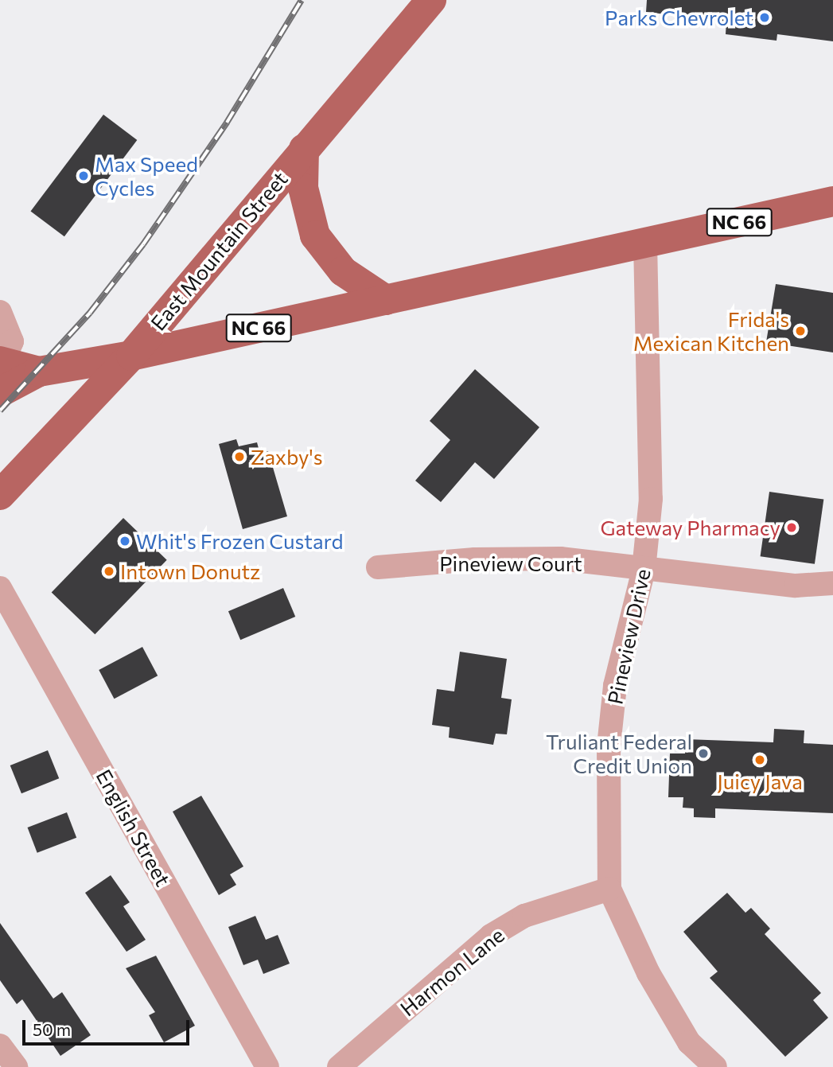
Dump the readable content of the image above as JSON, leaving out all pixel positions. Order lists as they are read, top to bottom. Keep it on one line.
{"streets":{"main road":["NC 66","East Mountain Street"],"street":["Pineview Court","Pineview Drive","English Street","Harmon Lane"]},"crossings":[["NC 66","East Mountain Street"],["NC 66","Pineview Drive"],["Pineview Court","Pineview Drive"],["Pineview Drive","Harmon Lane"]],"places":["Parks Chevrolet","Max Speed Cycles","Frida's Mexican Kitchen","Zaxby's","Gateway Pharmacy","Whit's Frozen Custard","Intown Donutz","Truliant Federal Credit Union","Juicy Java"],"scale_bar":"50 m"}
